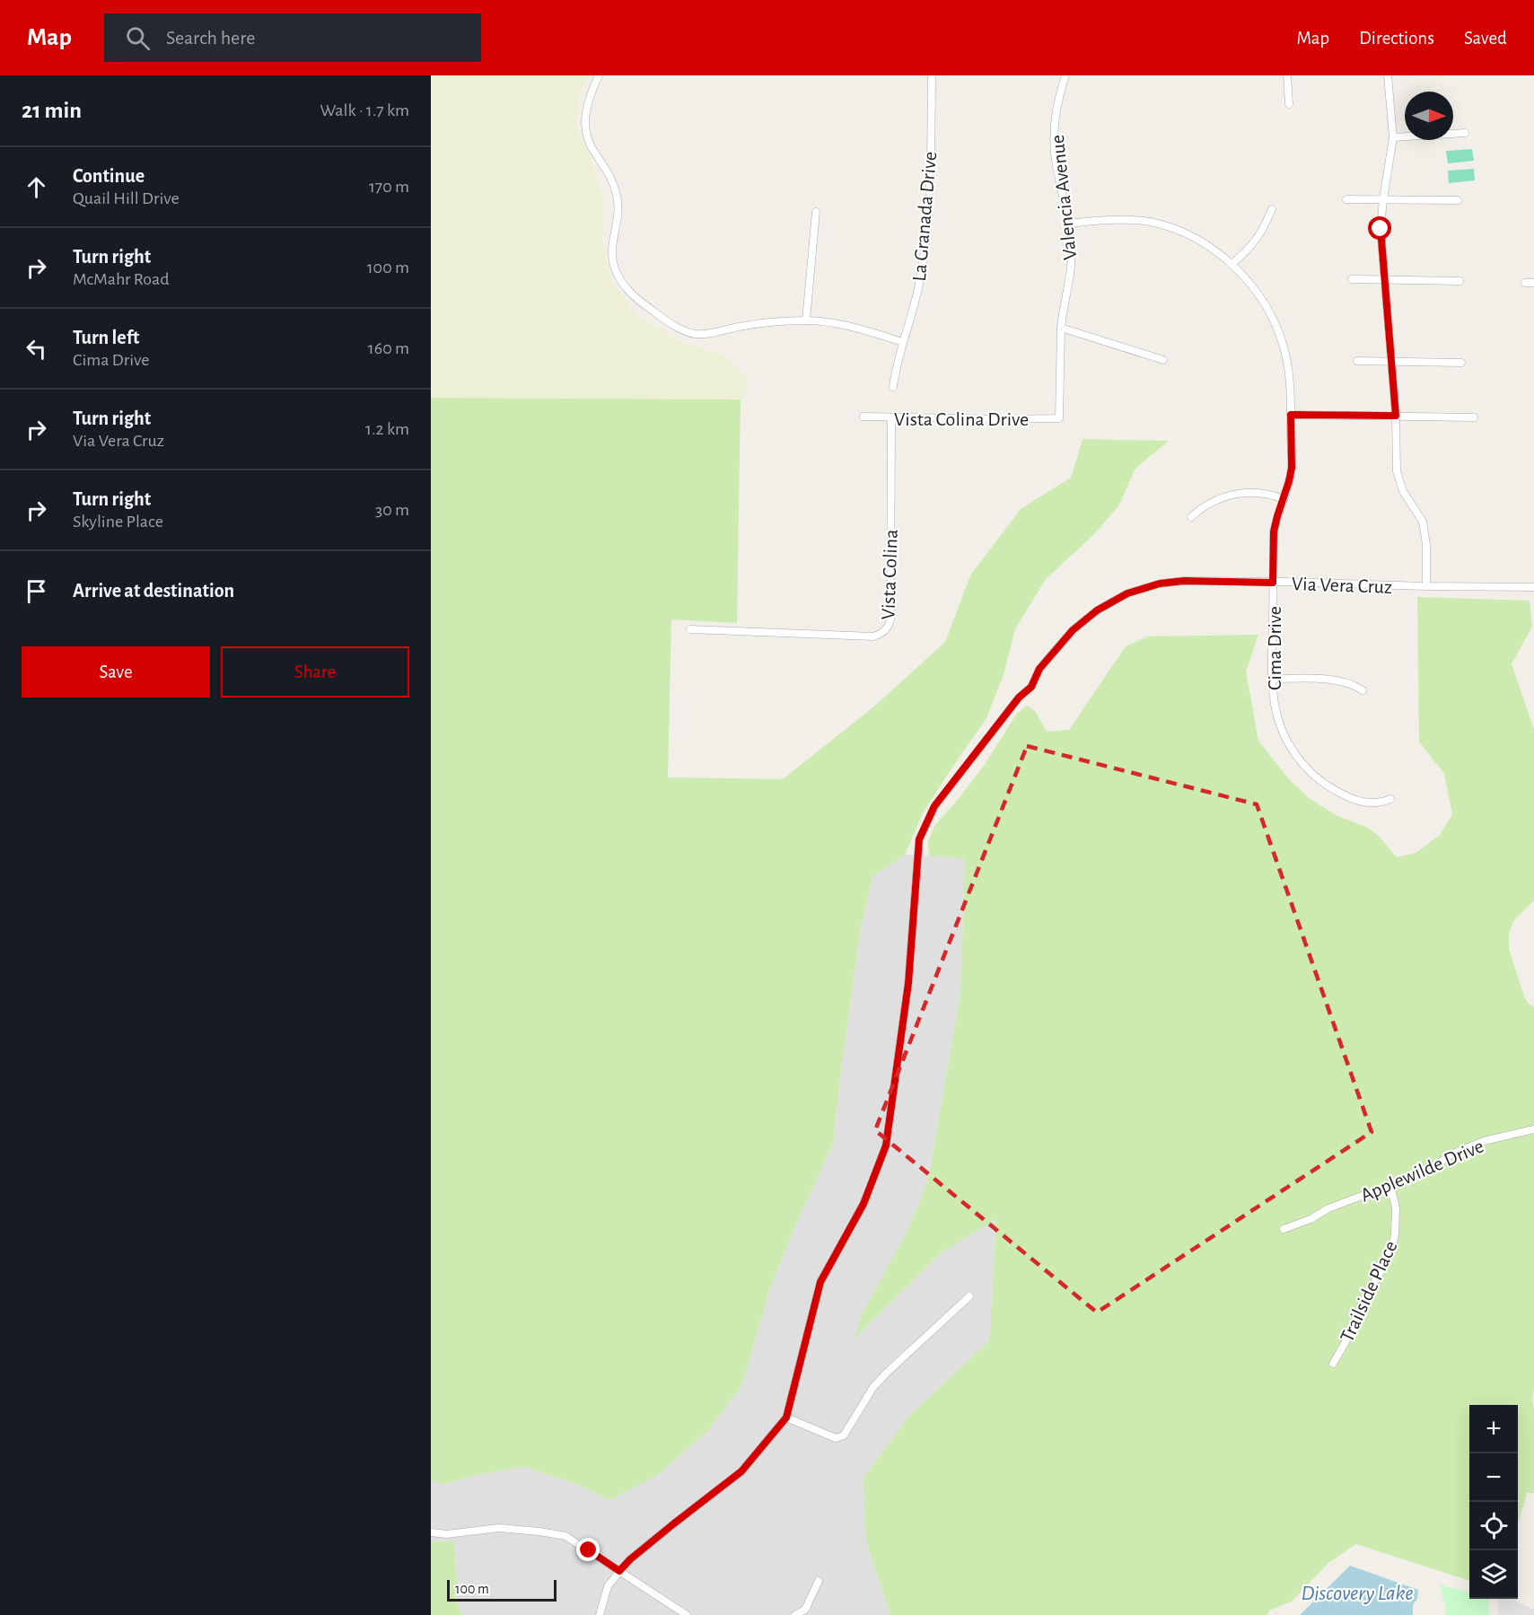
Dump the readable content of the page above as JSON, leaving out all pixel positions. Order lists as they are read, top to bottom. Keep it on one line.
{"streets":{"street":["Valencia Avenue","La Granada Drive","Vista Colina Drive","Vista Colina","Via Vera Cruz","Cima Drive","Applewilde Drive","Trailside Place"]},"crossings":[["Valencia Avenue","Vista Colina Drive"],["Valencia Avenue","Cima Drive"],["Vista Colina Drive","Vista Colina"],["Via Vera Cruz","Cima Drive"],["Applewilde Drive","Trailside Place"]],"water":["Discovery Lake"],"scale_bar":"100 m","north":"right","page":{"header":"Map","search":"Search here","nav":["Map","Directions","Saved"],"heading":["21 min","Walk · 1.7 km"],"list":[["Continue","Quail Hill Drive","170 m"],["Turn right","McMahr Road","100 m"],["Turn left","Cima Drive","160 m"],["Turn right","Via Vera Cruz","1.2 km"],["Turn right","Skyline Place","30 m"],"Arrive at destination"],"buttons":["Save","Share"],"map_buttons":["+","−"],"scale":"100 m"}}
